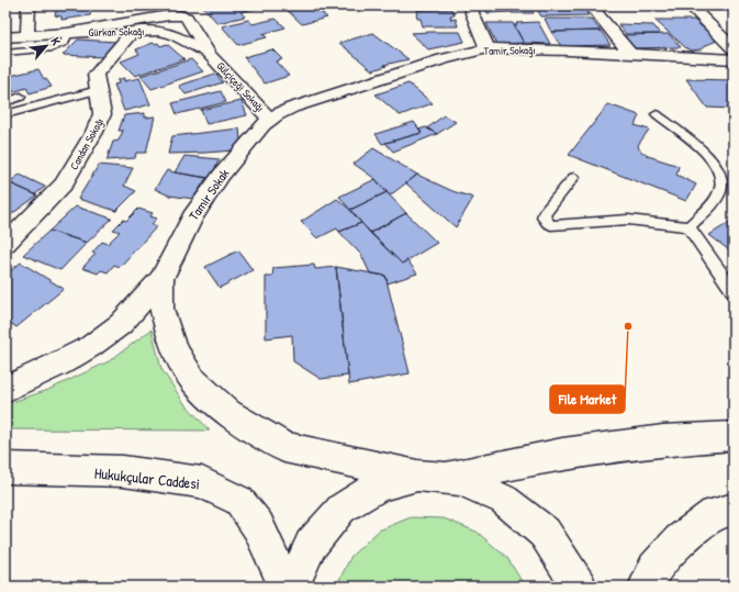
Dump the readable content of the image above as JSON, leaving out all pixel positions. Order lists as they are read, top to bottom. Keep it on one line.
{"streets":{"street":["Gürkan Sokağı","Tamir Sokağı","Gülçiçeği Sokağı","Candan Sokağı","Tamir Sokak","Hukukçular Caddesi"]},"crossings":[["Gürkan Sokağı","Gülçiçeği Sokağı"],["Gürkan Sokağı","Candan Sokağı"],["Tamir Sokağı","Gülçiçeği Sokağı"],["Tamir Sokağı","Tamir Sokak"],["Gülçiçeği Sokağı","Tamir Sokak"]],"places":["File Market"],"north":"top right"}
